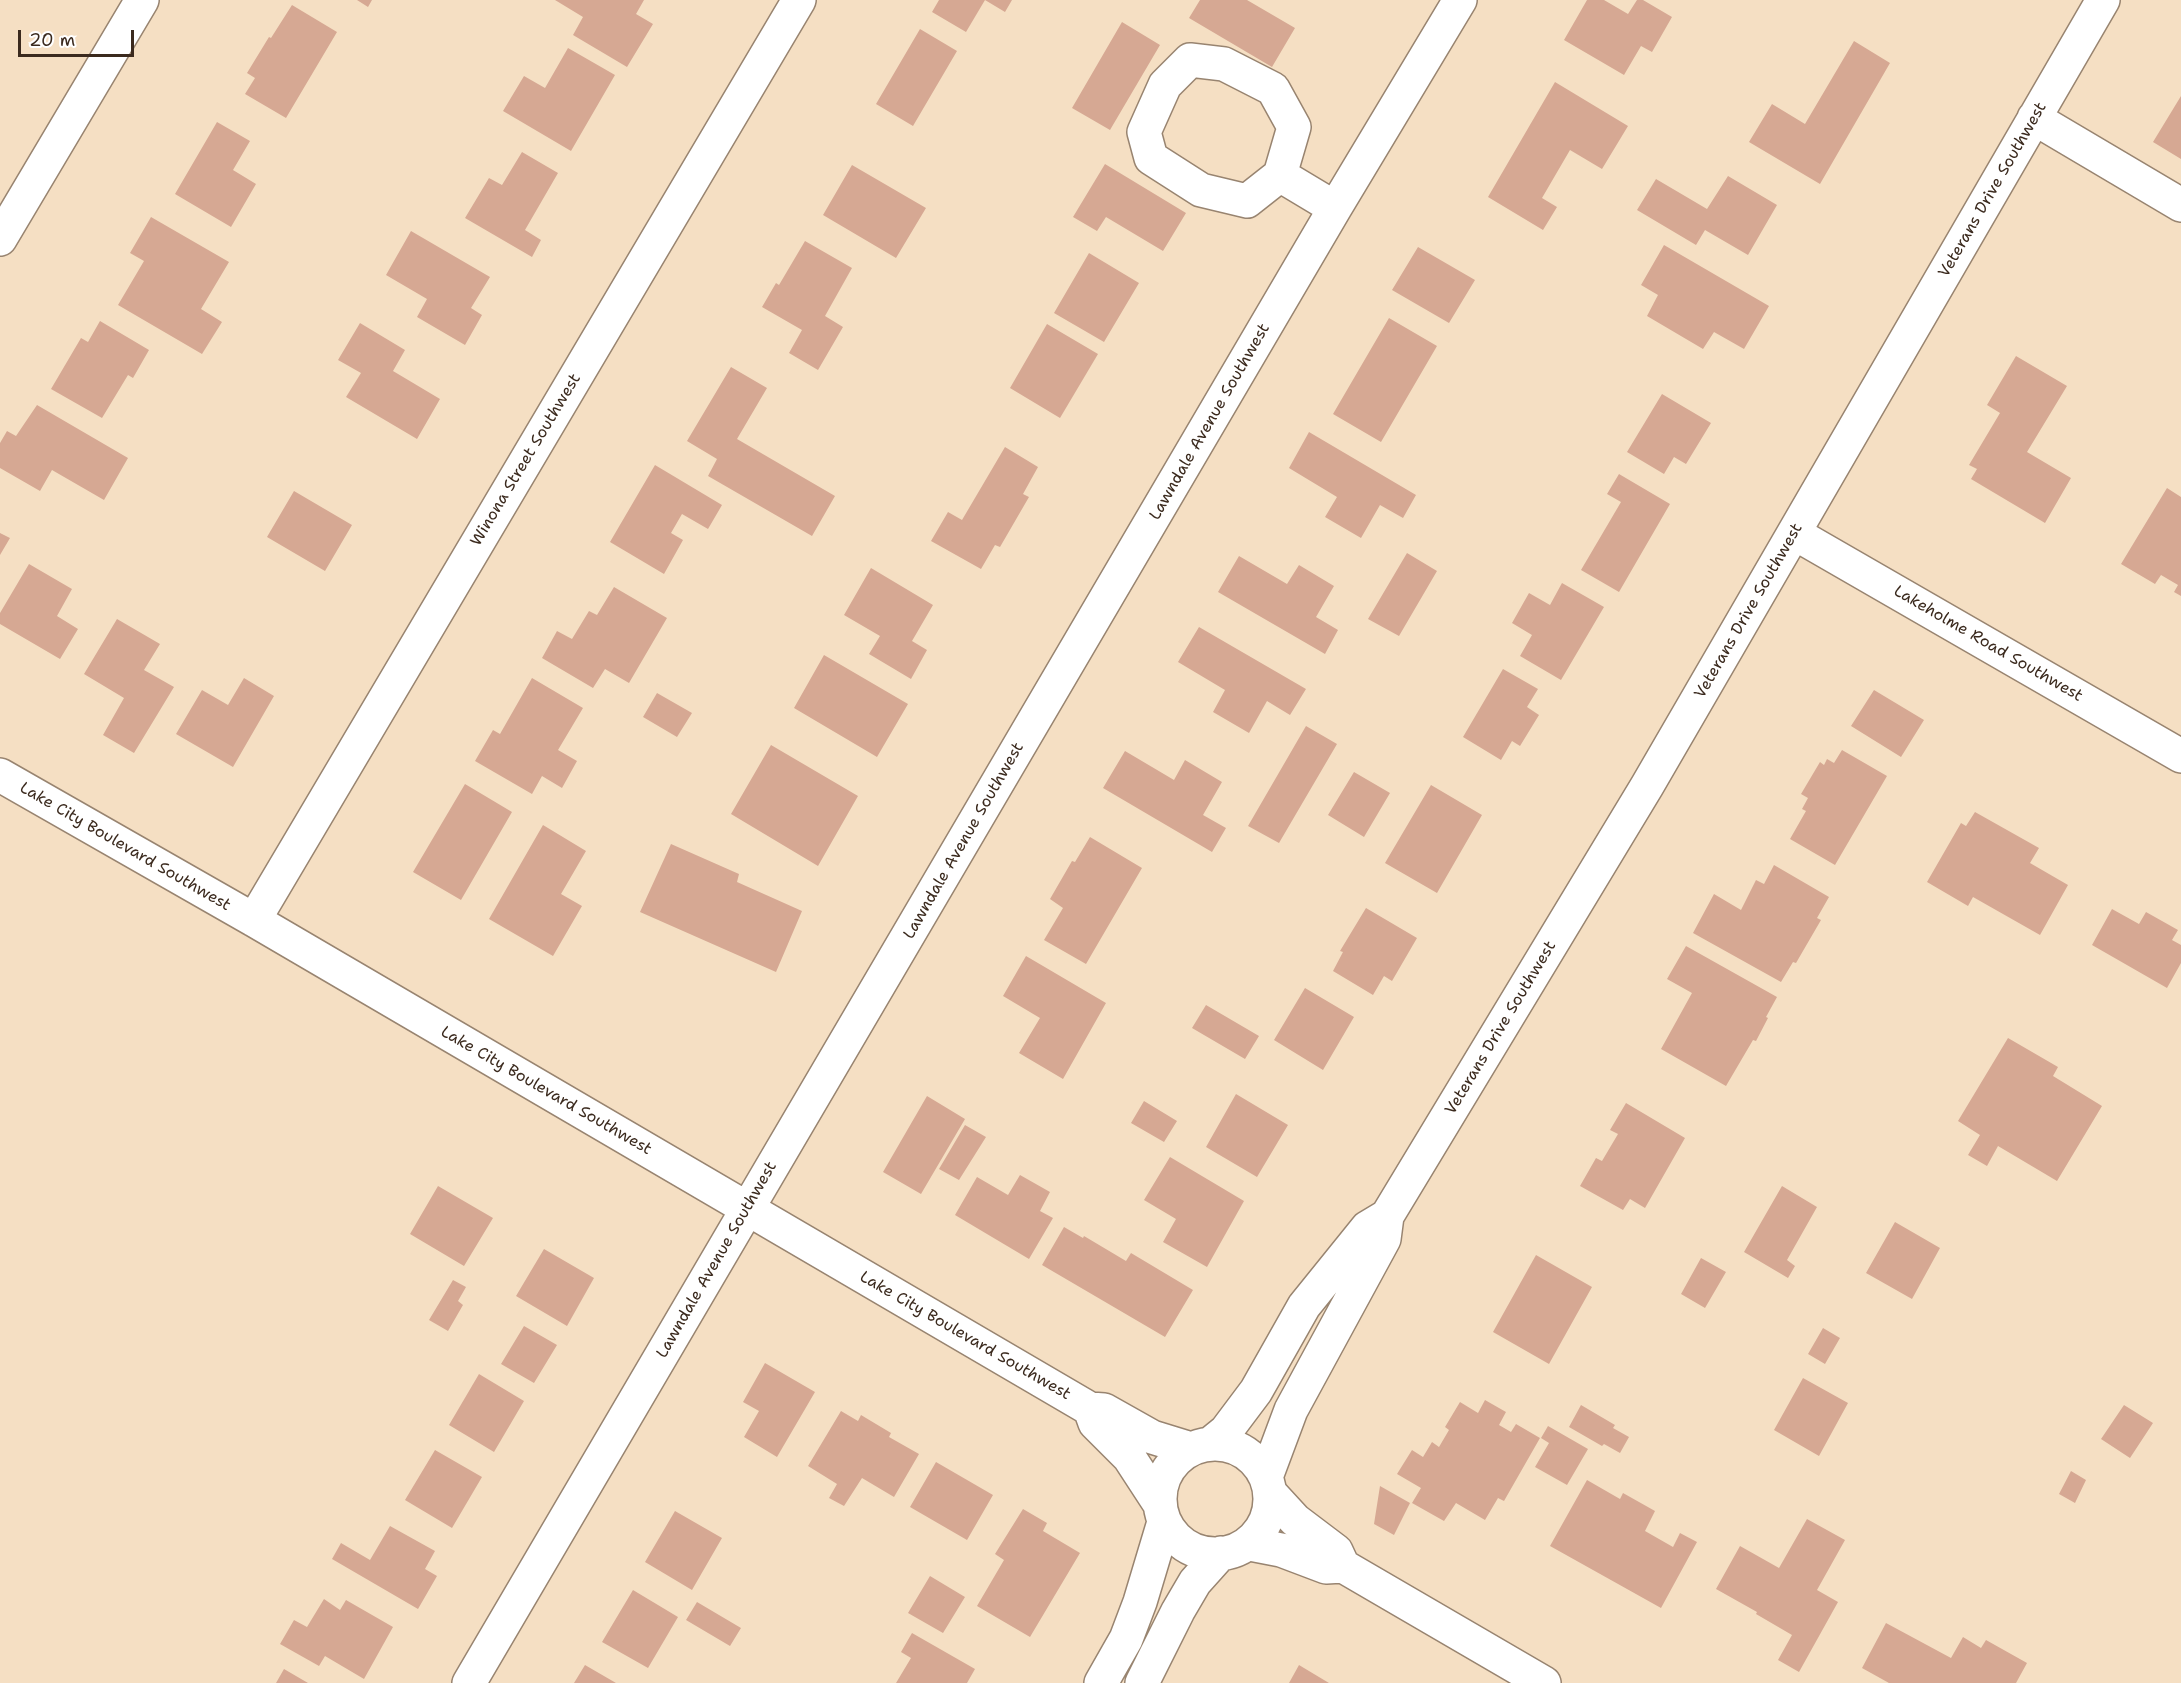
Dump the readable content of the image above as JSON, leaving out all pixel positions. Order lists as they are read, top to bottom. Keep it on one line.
{"streets":{"street":["Veterans Drive Southwest","Lawndale Avenue Southwest","Winona Street Southwest","Lakeholme Road Southwest","Lake City Boulevard Southwest"]},"crossings":[["Veterans Drive Southwest","Lakeholme Road Southwest"],["Veterans Drive Southwest","Lake City Boulevard Southwest"],["Lawndale Avenue Southwest","Lake City Boulevard Southwest"],["Winona Street Southwest","Lake City Boulevard Southwest"]],"scale_bar":"20 m"}
